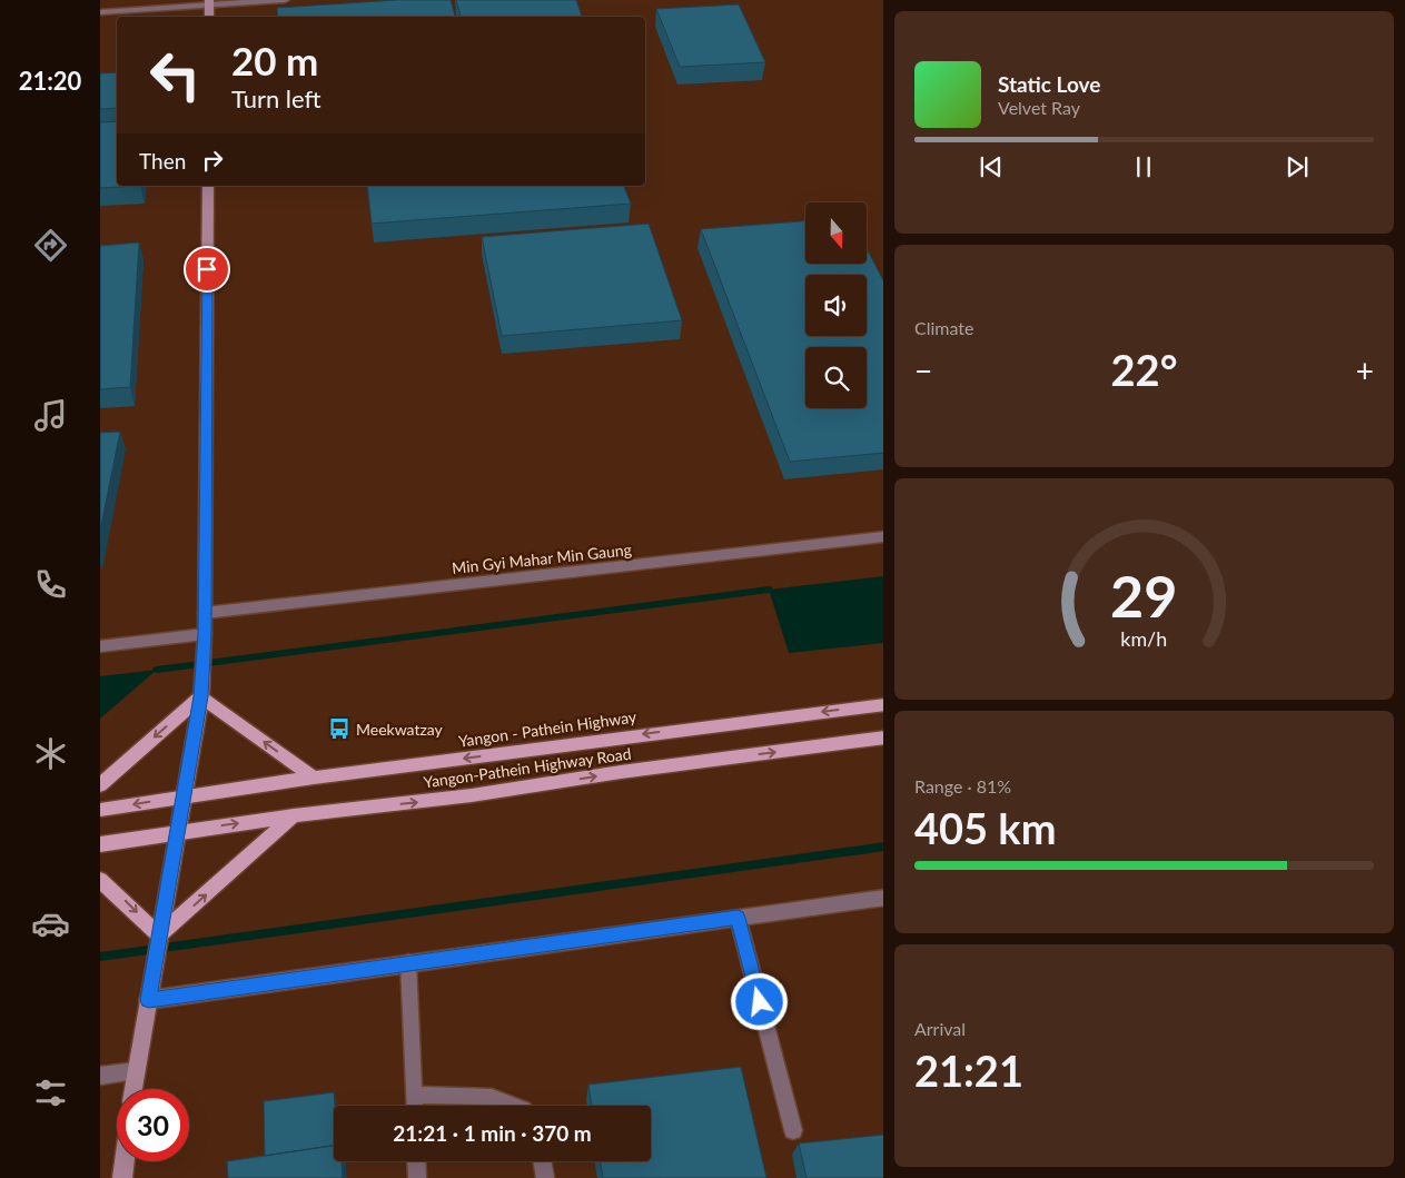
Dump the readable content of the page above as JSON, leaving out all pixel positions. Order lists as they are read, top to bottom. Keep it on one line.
{"streets":{"main road":["Yangon - Pathein Highway","Yangon-Pathein Highway Road"],"street":["Min Gyi Mahar Min Gaung"]},"one_way":["Yangon - Pathein Highway","Yangon-Pathein Highway Road"],"places":{"bus stop":["Meekwatzay"]},"north":"bottom","page":{"tabs":"21:20","turn":["20 m","Turn left"],"song":["Static Love","Velvet Ray"],"then":"Then","tile":["Climate",["Range · 81%","405 km"],["Arrival","21:21"]],"heat":["−","22°","+"],"limit":"30","trip":"21:21 · 1 min · 370 m","gauge":["29","km/h"]}}
